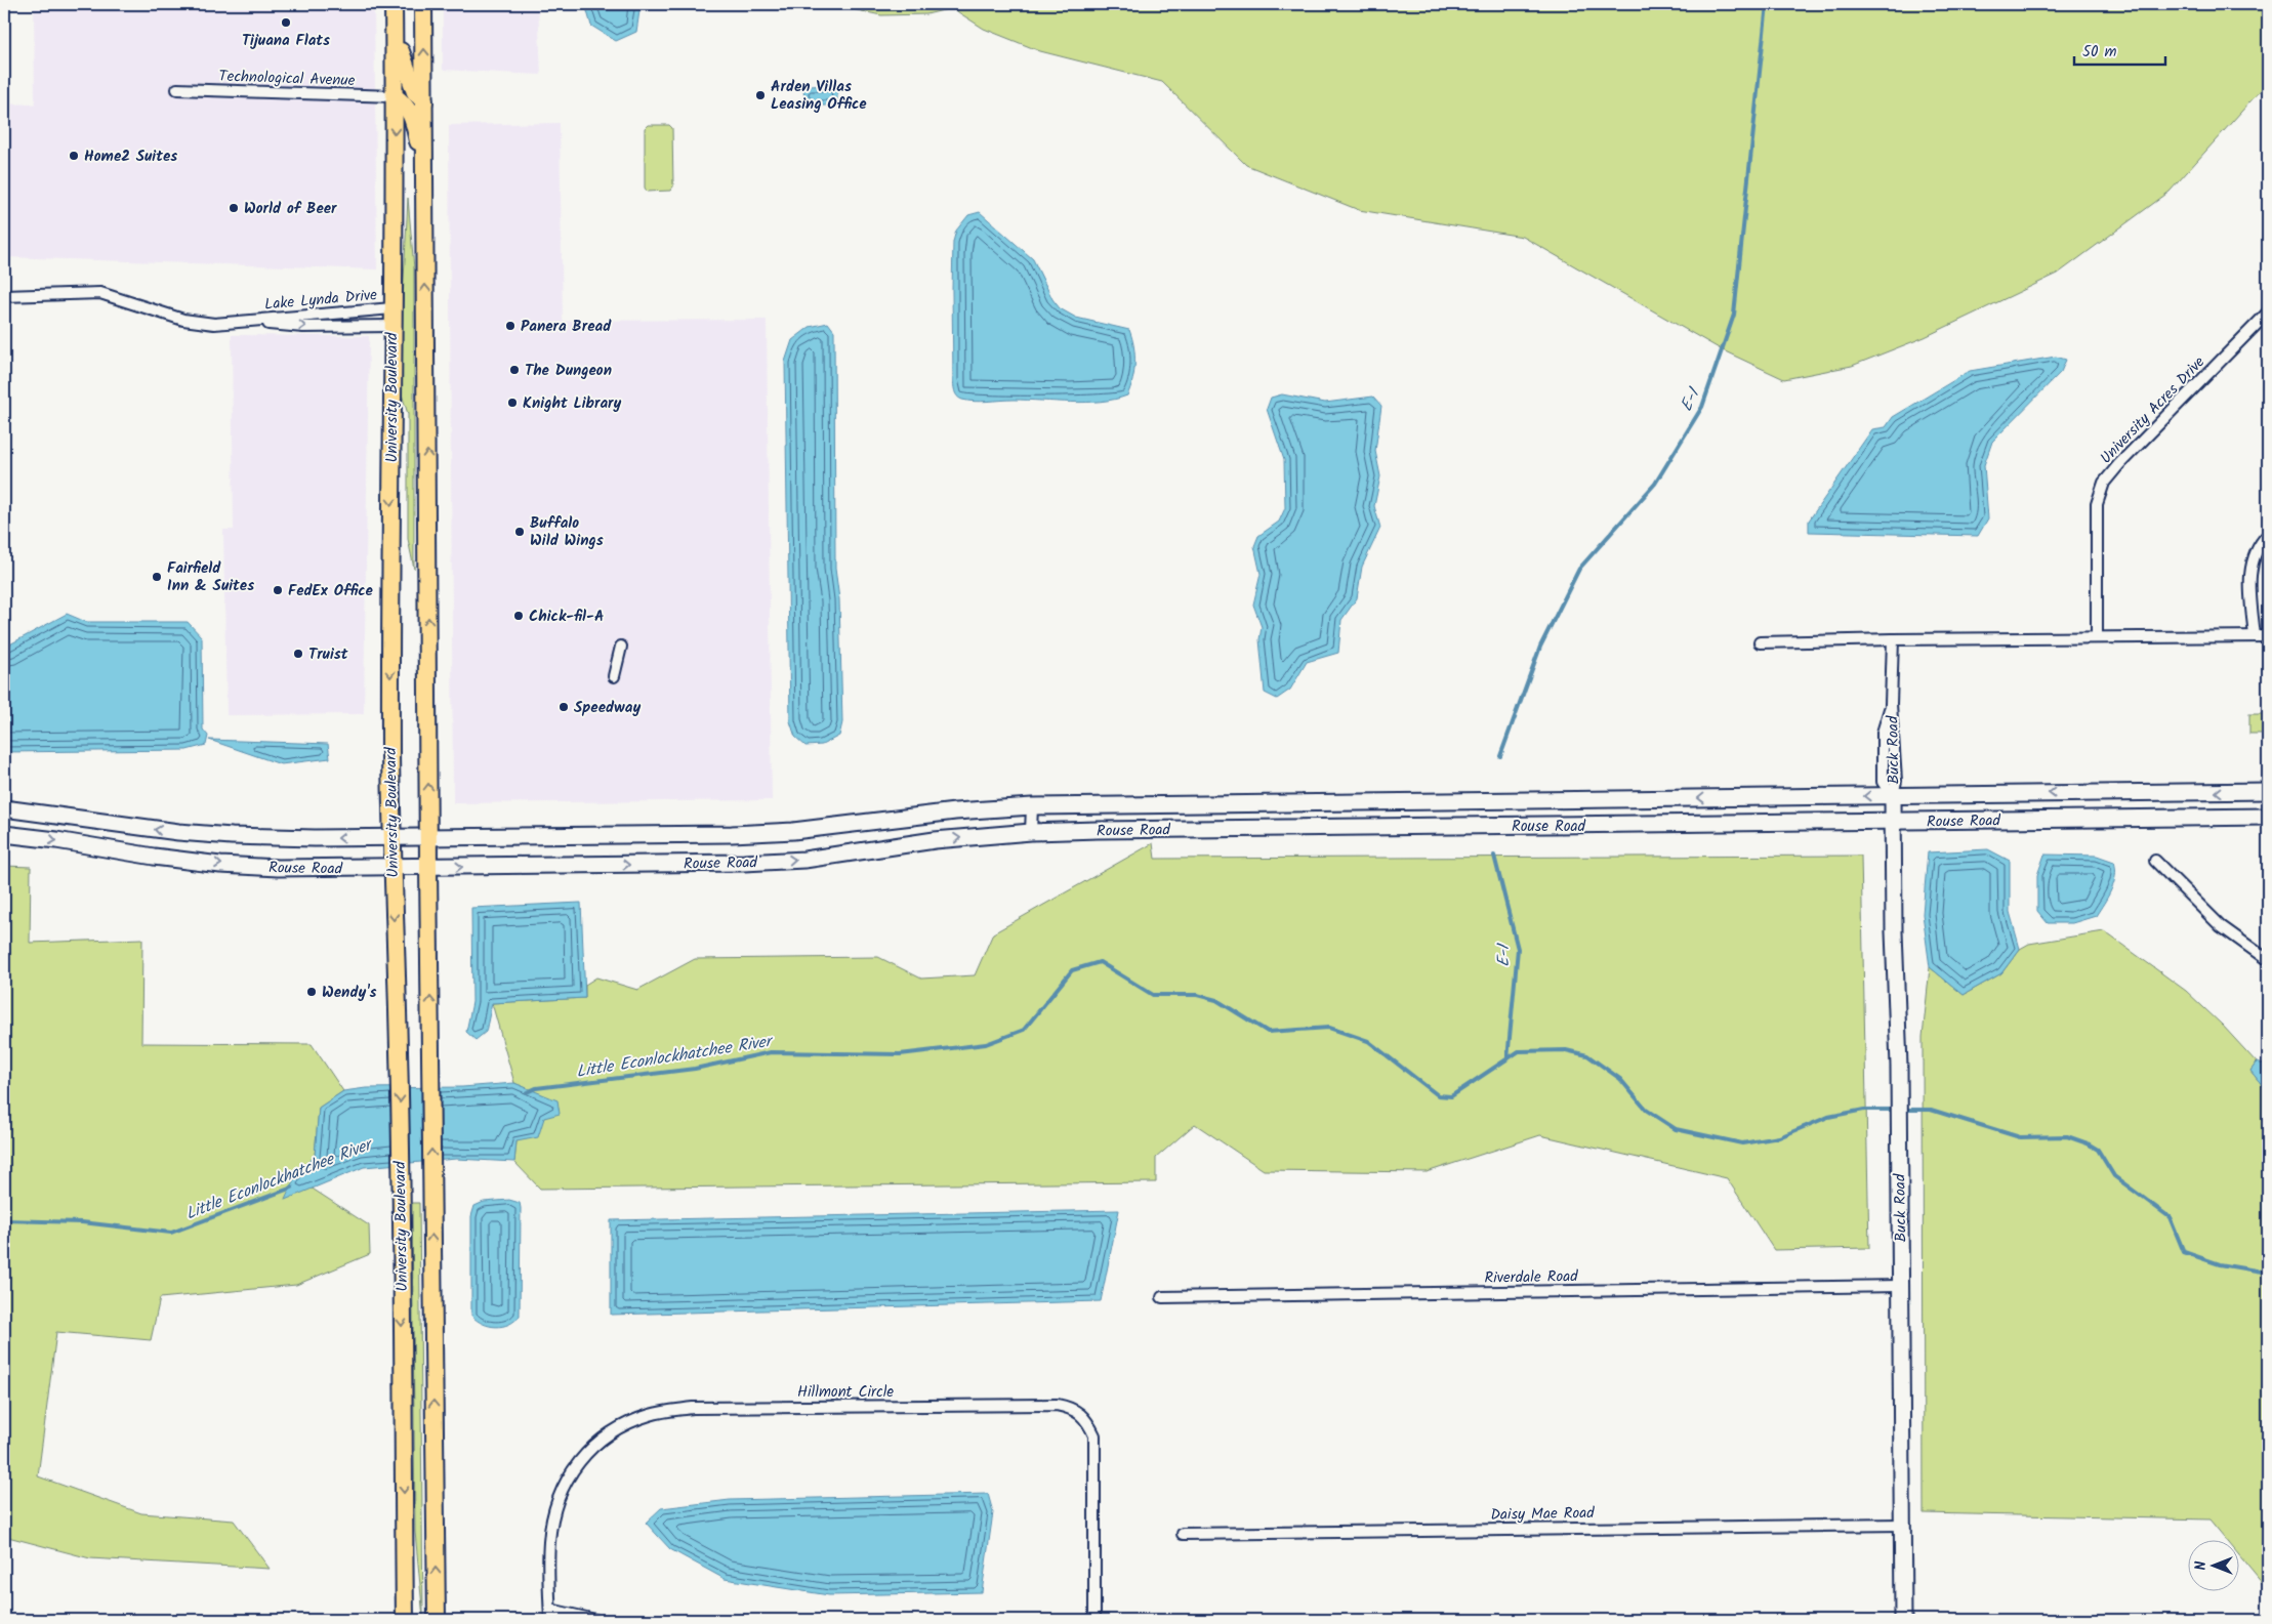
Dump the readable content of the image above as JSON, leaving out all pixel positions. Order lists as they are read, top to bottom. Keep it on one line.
{"streets":{"main road":["University Boulevard"],"street":["Technological Avenue","Lake Lynda Drive","University Acres Drive","Buck Road","Rouse Road","Riverdale Road","Hillmont Circle","Daisy Mae Road"]},"crossings":[["Technological Avenue","University Boulevard"],["Lake Lynda Drive","University Boulevard"],["University Boulevard","Rouse Road"],["Buck Road","Rouse Road"],["Buck Road","Riverdale Road"],["Buck Road","Daisy Mae Road"]],"water":["E-1","Little Econlockhatchee River"],"places":["Tijuana Flats","Arden Villas Leasing Office","Home2 Suites","World of Beer","Panera Bread","The Dungeon","Knight Library","Buffalo Wild Wings","Fairfield Inn & Suites","FedEx Office","Chick-fil-A","Truist","Speedway","Wendy's"],"scale_bar":"50 m","north":"left"}
